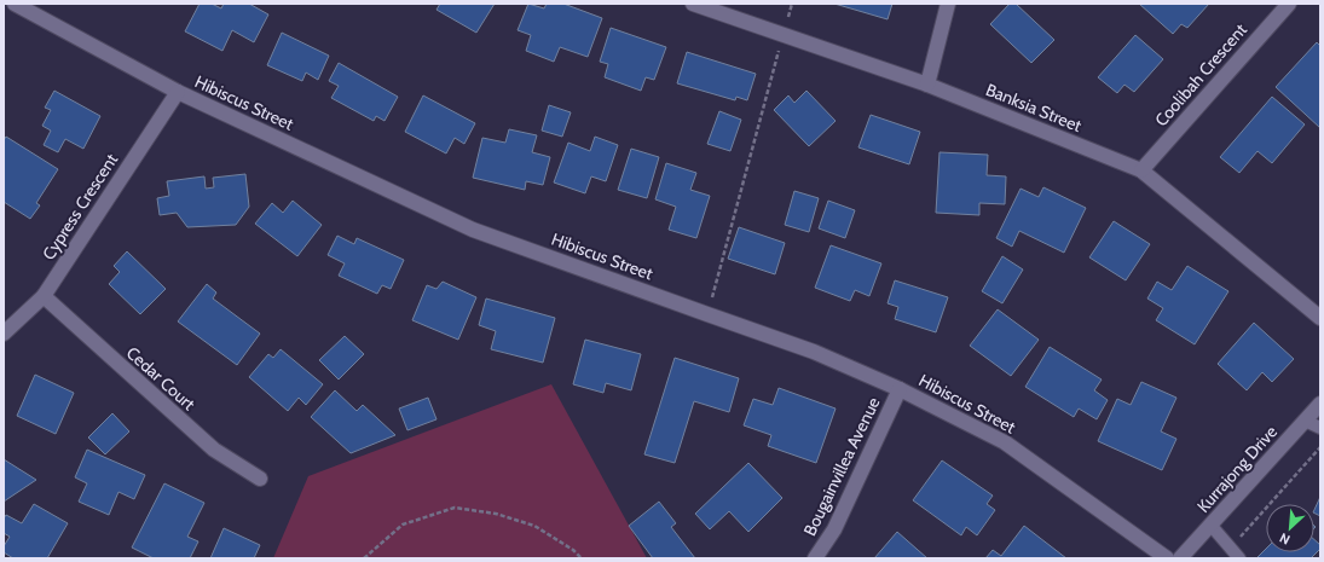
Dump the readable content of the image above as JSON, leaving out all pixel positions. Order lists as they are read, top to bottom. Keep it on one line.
{"streets":{"street":["Coolibah Crescent","Hibiscus Street","Banksia Street","Cypress Crescent","Cedar Court","Bougainvillea Avenue","Kurrajong Drive"]},"crossings":[["Coolibah Crescent","Banksia Street"],["Hibiscus Street","Cypress Crescent"],["Hibiscus Street","Bougainvillea Avenue"],["Cypress Crescent","Cedar Court"]],"north":"bottom left"}
